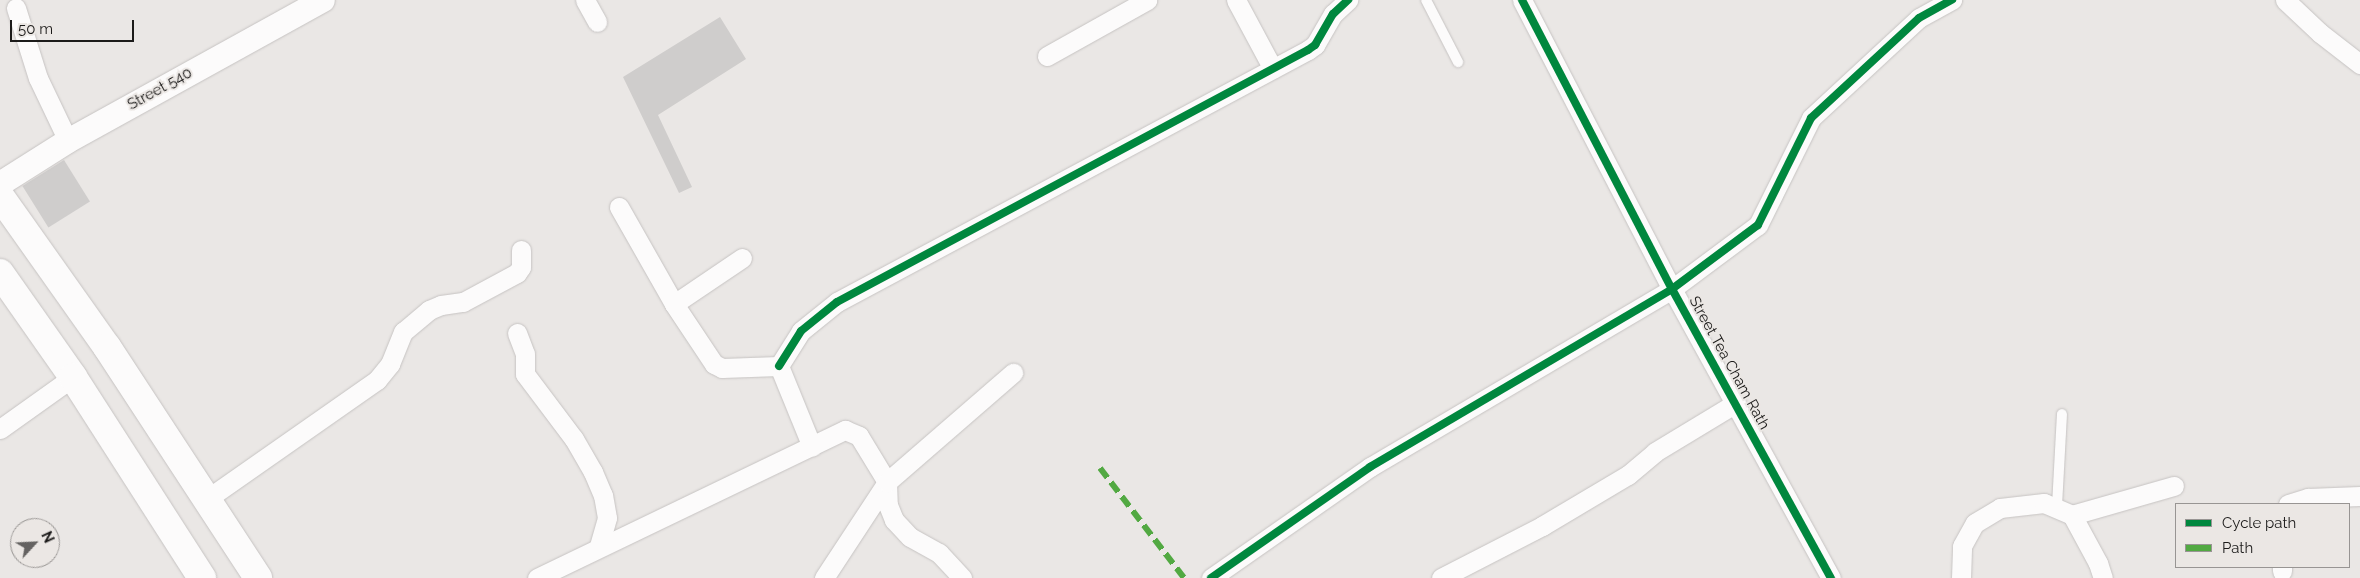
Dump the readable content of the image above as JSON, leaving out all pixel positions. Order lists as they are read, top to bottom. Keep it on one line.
{"streets":{"street":["Street 540","Street Tea Cham Rath"]},"legend":["Cycle path","Path"],"scale_bar":"50 m","north":"top right"}
